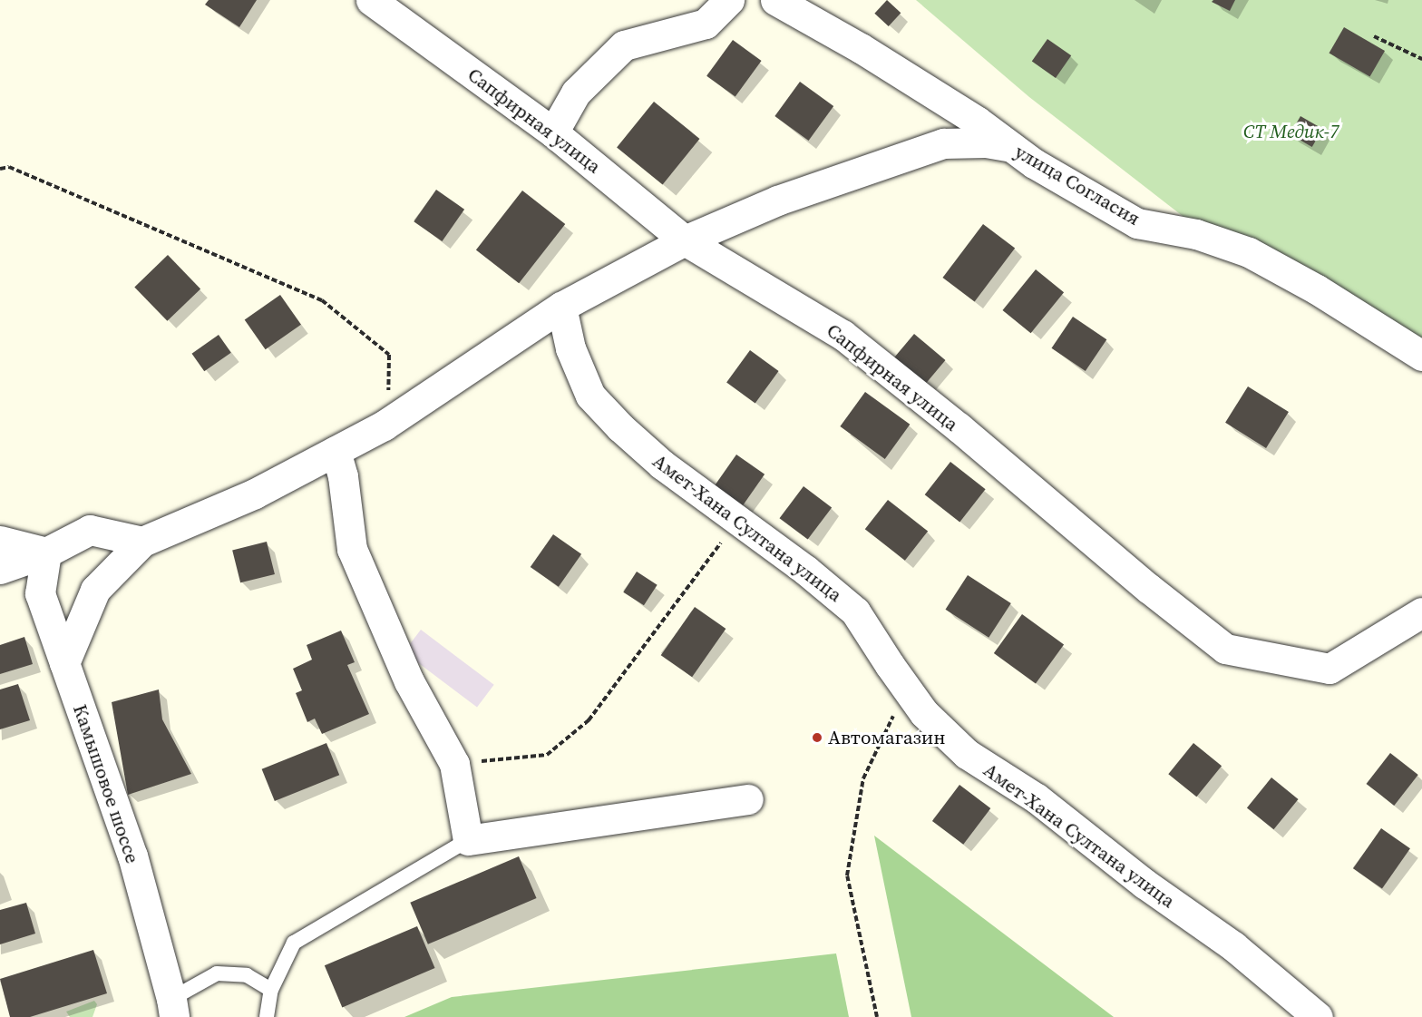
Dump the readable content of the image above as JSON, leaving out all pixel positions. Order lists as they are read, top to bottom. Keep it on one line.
{"streets":{"street":["Сапфирная улица","улица Согласия","Амет-Хана Султана улица","Камышовое шоссе"]},"parks":["СТ Медик-7"],"places":["Автомагазин"]}
